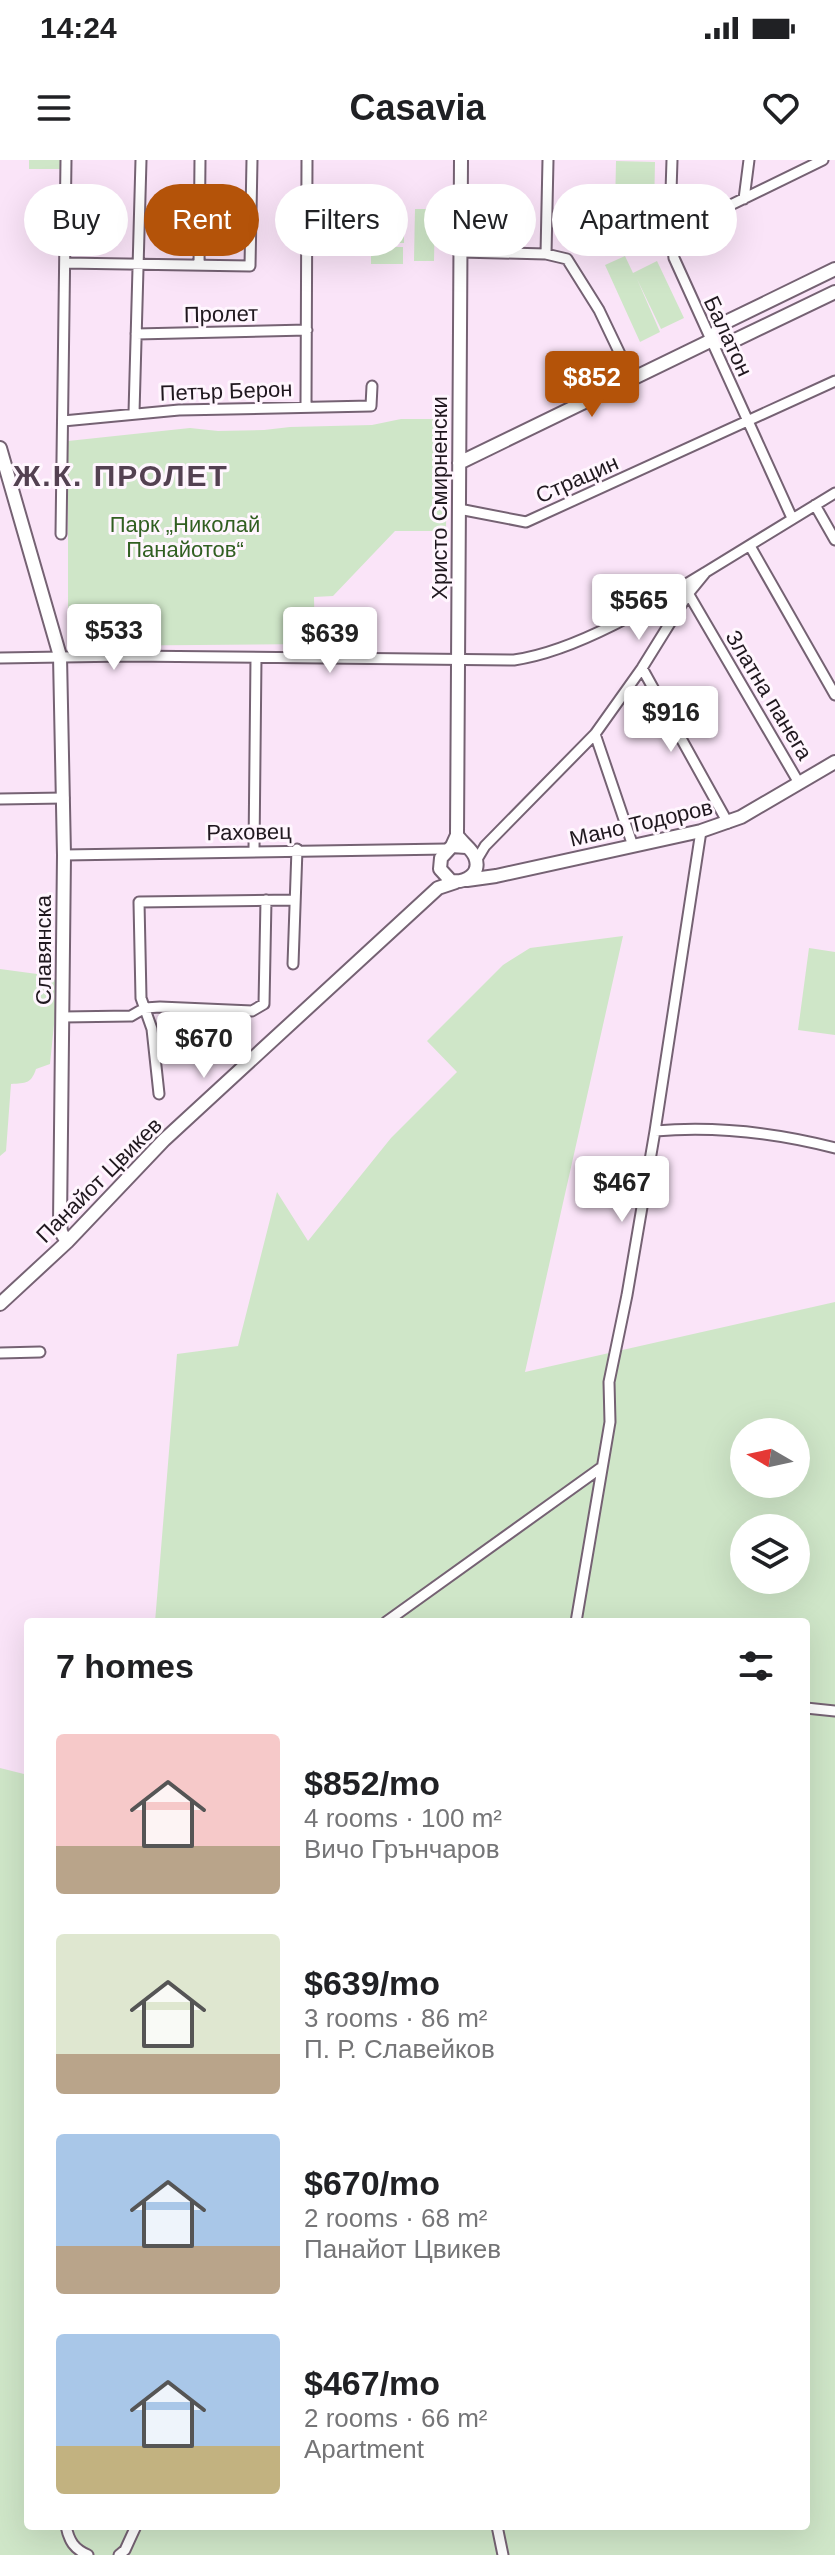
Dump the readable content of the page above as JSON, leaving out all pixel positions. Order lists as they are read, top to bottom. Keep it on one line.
{"streets":{"street":["Пролет","Балатон","Петър Берон","Страцин","Христо Смирненски","Златна панега","Мано Тодоров","Раховец","Славянска","Панайот Цвикев"]},"crossings":[["Балатон","Страцин"],["Страцин","Христо Смирненски"],["Христо Смирненски","Мано Тодоров"],["Христо Смирненски","Раховец"],["Златна панега","Мано Тодоров"],["Мано Тодоров","Раховец"],["Мано Тодоров","Панайот Цвикев"],["Раховец","Славянска"],["Славянска","Панайот Цвикев"]],"districts":["Ж.К. ПРОЛЕТ"],"parks":["Парк „Николай Панайотов“"],"north":"left","page":{"status":"14:24","header":"Casavia","chip":["Buy","Rent","Filters","New","Apartment"],"price":["$852","$565","$533","$639","$916","$670","$467"],"heading":"7 homes","list":[{"name":"$852/mo","note":"4 rooms · 100 m² · Вичо Грънчаров"},{"name":"$639/mo","note":"3 rooms · 86 m² · П. Р. Славейков"},{"name":"$670/mo","note":"2 rooms · 68 m² · Панайот Цвикев"},{"name":"$467/mo","note":"2 rooms · 66 m² · Apartment"}]}}
